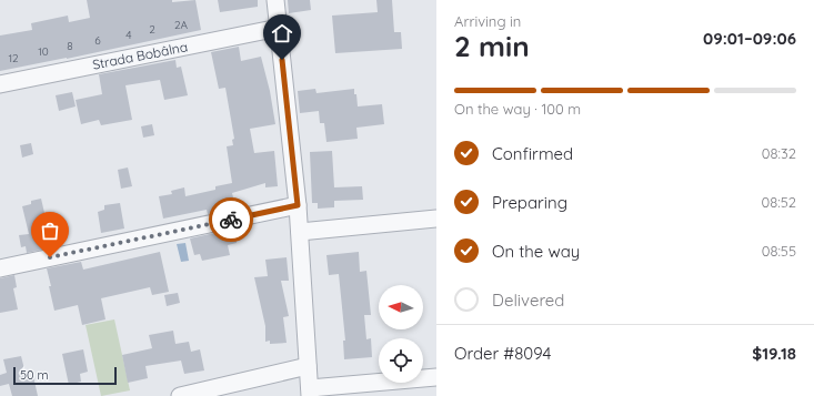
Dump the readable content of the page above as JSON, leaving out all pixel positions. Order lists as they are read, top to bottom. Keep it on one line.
{"streets":{"street":["Strada Bobâlna"]},"house_numbers":["2A","2","4","6","8","10","12"],"scale_bar":"50 m","north":"left","page":{"heading":["2 min","Arriving in","09:01–09:06"],"panel":["Order #8094","$19.18"],"bar":"On the way · 100 m","list":[["Confirmed","08:32"],["Preparing","08:52"],["On the way","08:55"],"Delivered"],"scale":"50 m"}}
